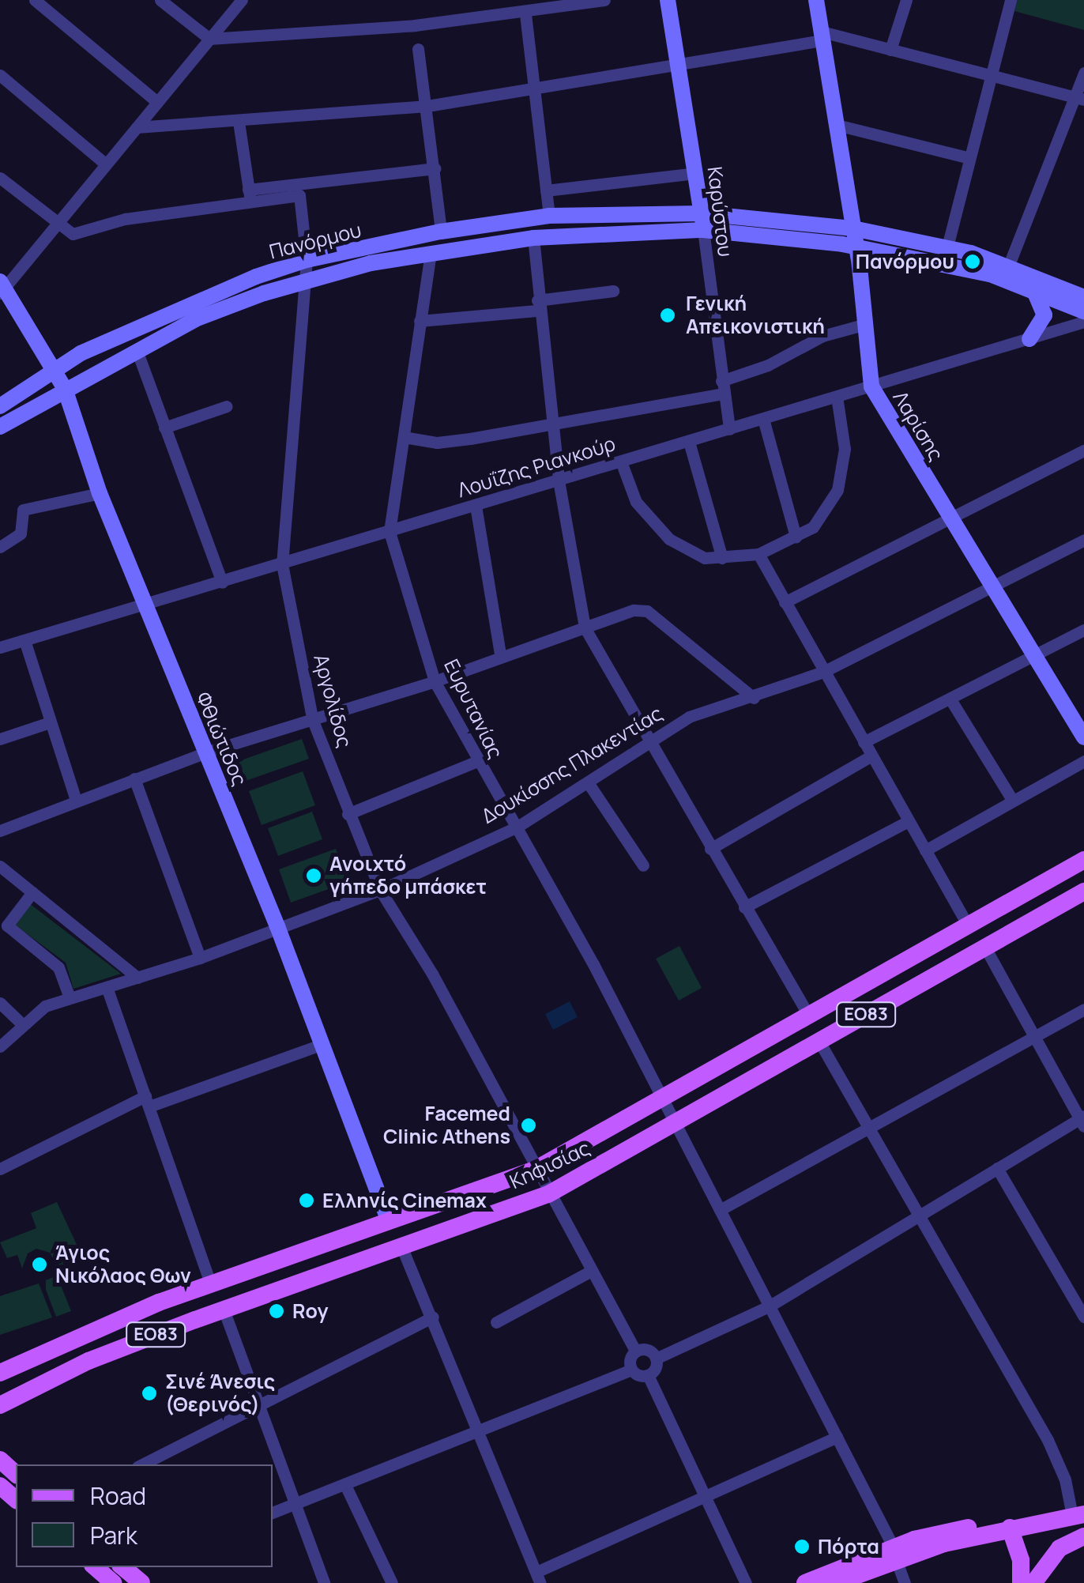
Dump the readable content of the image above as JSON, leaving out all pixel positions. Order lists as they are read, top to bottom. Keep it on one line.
{"streets":{"main road":["ΕΟ83","Κηφισίας"],"street":["Καρύστου","Πανόρμου","Λαρίσης","Λουΐζης Ριανκούρ","Αργολίδος","Ευρυτανίας","Φθιώτιδος","Δουκίσσης Πλακεντίας"]},"crossings":[["Καρύστου","Πανόρμου"],["Καρύστου","Λουΐζης Ριανκούρ"],["Πανόρμου","Λαρίσης"],["Πανόρμου","Αργολίδος"],["Πανόρμου","Ευρυτανίας"],["Πανόρμου","Φθιώτιδος"],["Λαρίσης","Λουΐζης Ριανκούρ"],["Λαρίσης","Δουκίσσης Πλακεντίας"],["Λουΐζης Ριανκούρ","Αργολίδος"],["Λουΐζης Ριανκούρ","Ευρυτανίας"],["Λουΐζης Ριανκούρ","Φθιώτιδος"],["Αργολίδος","Δουκίσσης Πλακεντίας"],["Αργολίδος","Κηφισίας"],["Ευρυτανίας","Δουκίσσης Πλακεντίας"],["Ευρυτανίας","Κηφισίας"],["Φθιώτιδος","Δουκίσσης Πλακεντίας"],["Φθιώτιδος","Κηφισίας"]],"places":["Πανόρμου","Γενική Απεικονιστική","Ανοιχτό γήπεδο μπάσκετ","Facemed Clinic Athens","Ελληνίς Cinemax","Άγιος Νικόλαος Θων","Roy","Σινέ Άνεσις (Θερινός)","Πόρτα"],"legend":["Road","Park"]}
